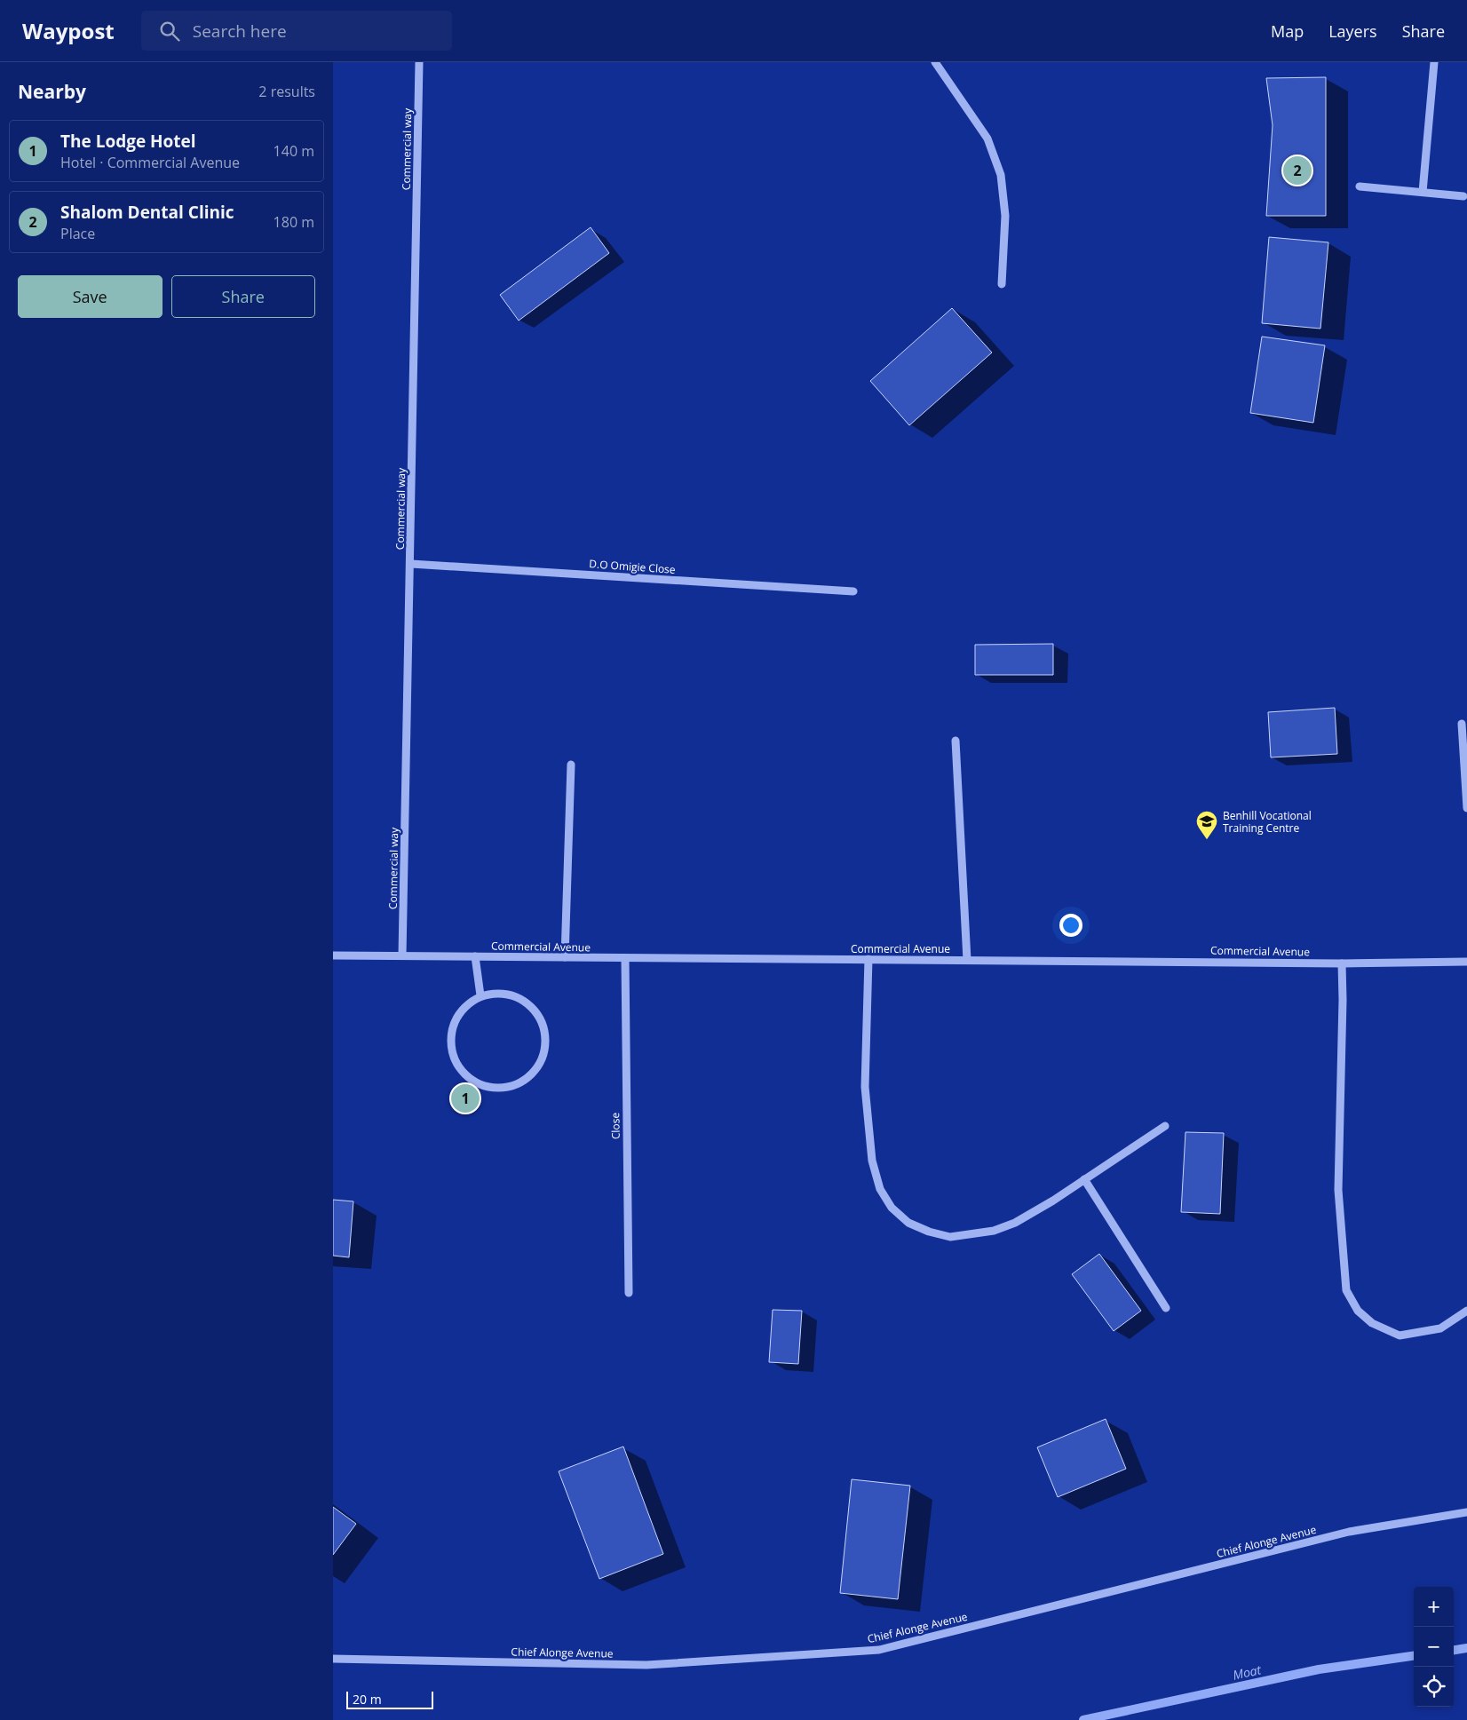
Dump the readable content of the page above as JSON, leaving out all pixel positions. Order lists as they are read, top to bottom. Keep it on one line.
{"streets":{"street":["Commercial way","D.O Omigie Close","Commercial Avenue","Close","Chief Alonge Avenue"]},"crossings":[["Commercial way","D.O Omigie Close"],["Commercial way","Commercial Avenue"],["Commercial Avenue","Close"]],"water":["Moat"],"places":{"school or university":["Benhill Vocational Training Centre"]},"scale_bar":"20 m","page":{"header":"Waypost","search":"Search here","nav":["Map","Layers","Share"],"heading":["Nearby","2 results"],"list":[{"mark":"1","name":"The Lodge Hotel","note":"Hotel · Commercial Avenue","value":"140 m"},{"mark":"2","name":"Shalom Dental Clinic","note":"Place","value":"180 m"}],"pins":["2","1"],"buttons":["Save","Share"],"map_buttons":["+","−"],"scale":"20 m"}}
